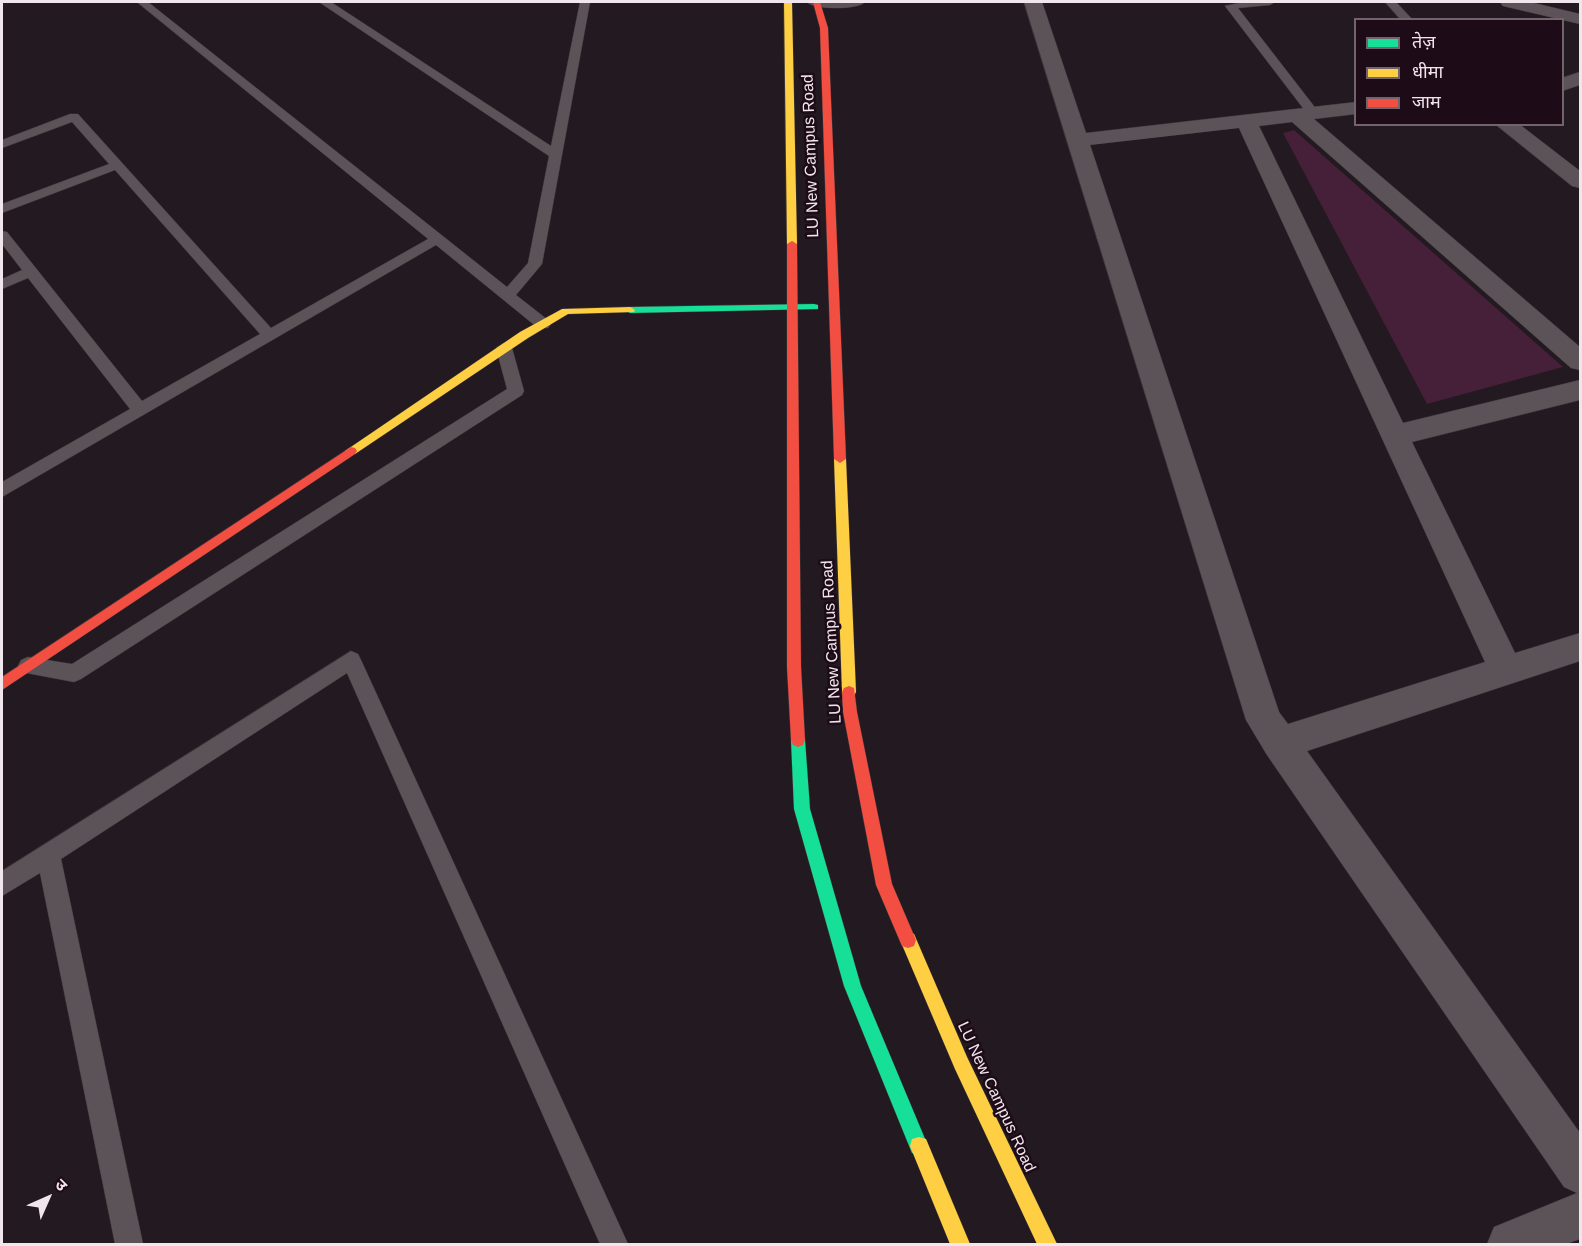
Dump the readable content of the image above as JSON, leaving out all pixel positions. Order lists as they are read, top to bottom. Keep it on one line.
{"streets":{"street":["LU New Campus Road"]},"legend":["तेज़","धीमा","जाम"],"north":"top right"}
